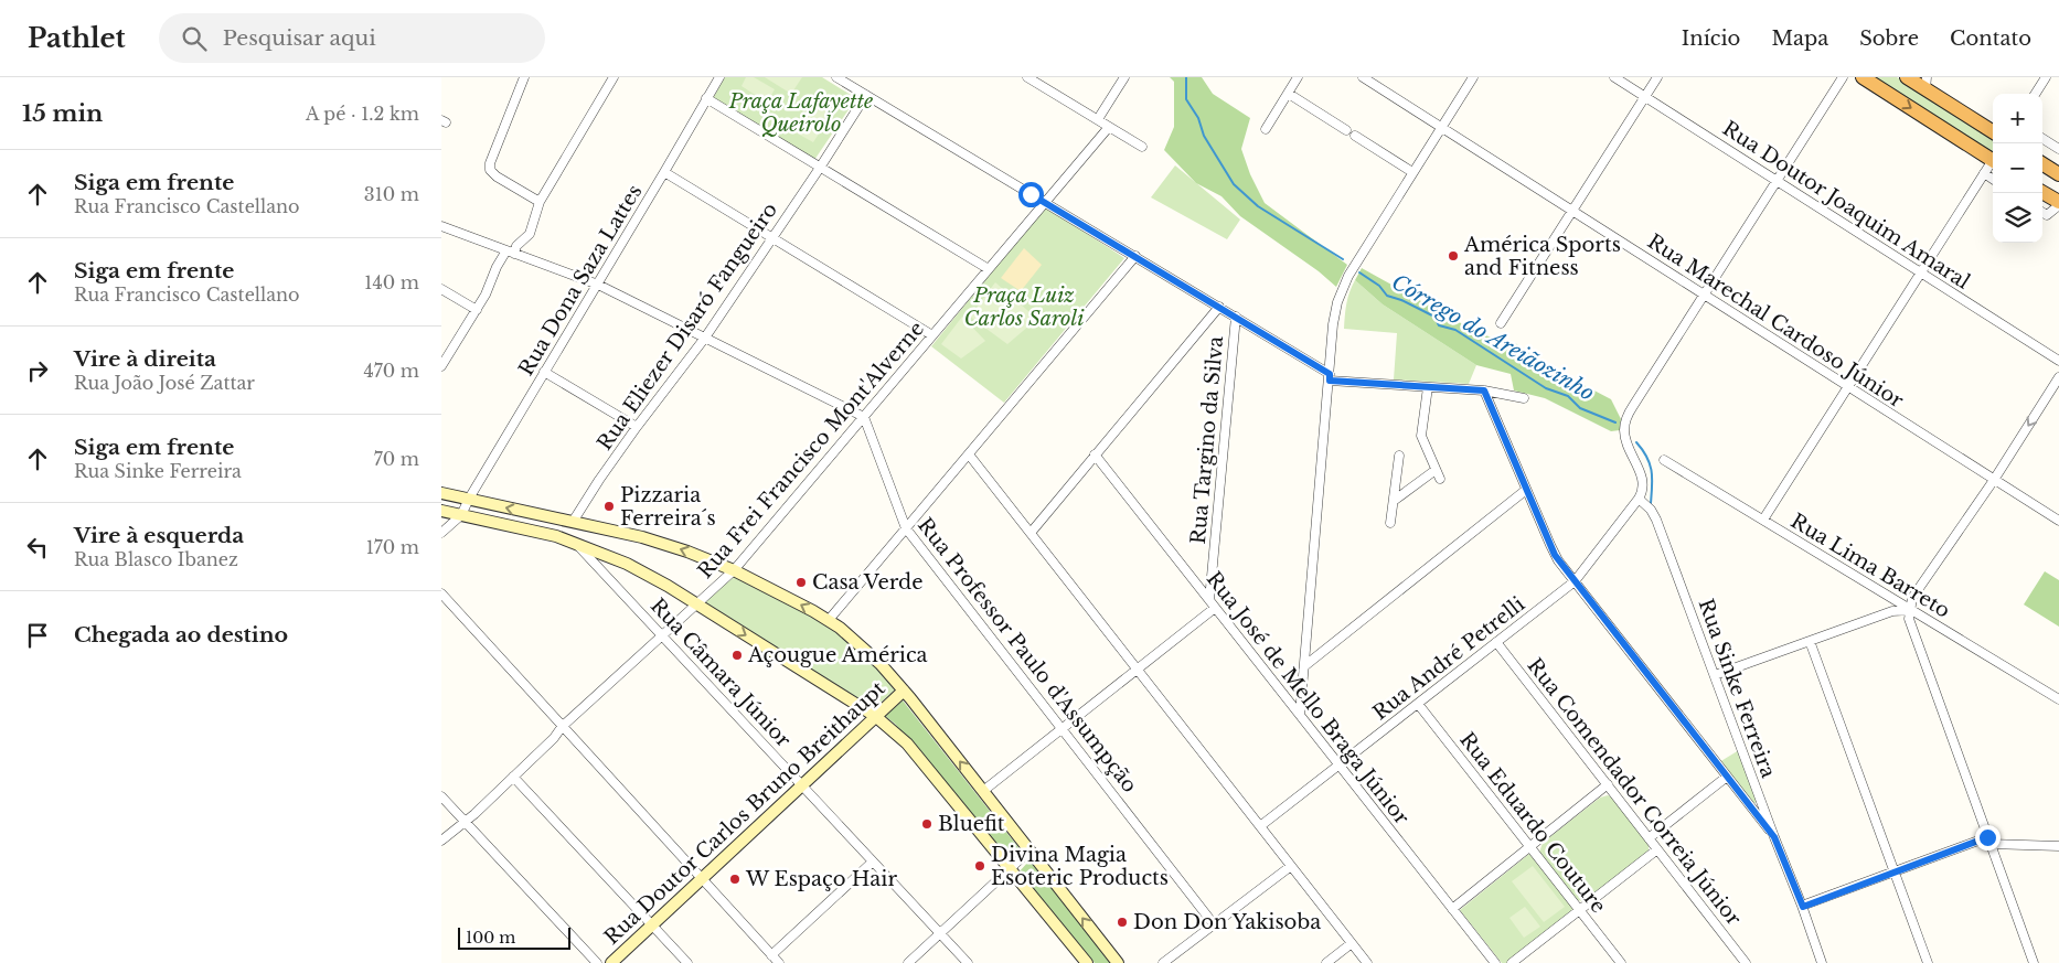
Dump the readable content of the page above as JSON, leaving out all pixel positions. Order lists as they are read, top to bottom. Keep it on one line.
{"streets":{"main road":["Rua Doutor Carlos Bruno Breithaupt"],"street":["Rua Doutor Joaquim Amaral","Rua Dona Saza Lattes","Rua Marechal Cardoso Júnior","Rua Eliezer Disaró Fangueiro","Rua Targino da Silva","Rua Frei Francisco Mont'Alverne","Rua Lima Barreto","Rua Professor Paulo d'Assumpção","Rua André Petrelli","Rua Câmara Júnior","Rua Sinke Ferreira","Rua José de Mello Braga Júnior","Rua Comendador Correia Júnior","Rua Eduardo Couture"]},"crossings":[["Rua Targino da Silva","Rua José de Mello Braga Júnior"],["Rua Frei Francisco Mont'Alverne","Rua Professor Paulo d'Assumpção"],["Rua Frei Francisco Mont'Alverne","Rua Câmara Júnior"],["Rua André Petrelli","Rua Sinke Ferreira"],["Rua André Petrelli","Rua José de Mello Braga Júnior"],["Rua André Petrelli","Rua Comendador Correia Júnior"],["Rua André Petrelli","Rua Eduardo Couture"],["Rua Câmara Júnior","Rua Doutor Carlos Bruno Breithaupt"]],"water":["Córrego do Areiãozinho"],"parks":["Praça Lafayette Queirolo","Praça Luiz Carlos Saroli"],"places":["América Sports and Fitness","Pizzaria Ferreira´s","Casa Verde","Açougue América","Bluefit","Divina Magia Esoteric Products","W Espaço Hair","Don Don Yakisoba"],"scale_bar":"100 m","page":{"header":"Pathlet","search":"Pesquisar aqui","nav":["Início","Mapa","Sobre","Contato"],"heading":["15 min","A pé · 1.2 km"],"map_buttons":["+","−"],"list":[["Siga em frente","Rua Francisco Castellano","310 m"],["Siga em frente","Rua Francisco Castellano","140 m"],["Vire à direita","Rua João José Zattar","470 m"],["Siga em frente","Rua Sinke Ferreira","70 m"],["Vire à esquerda","Rua Blasco Ibanez","170 m"],"Chegada ao destino"],"scale":"100 m"}}
